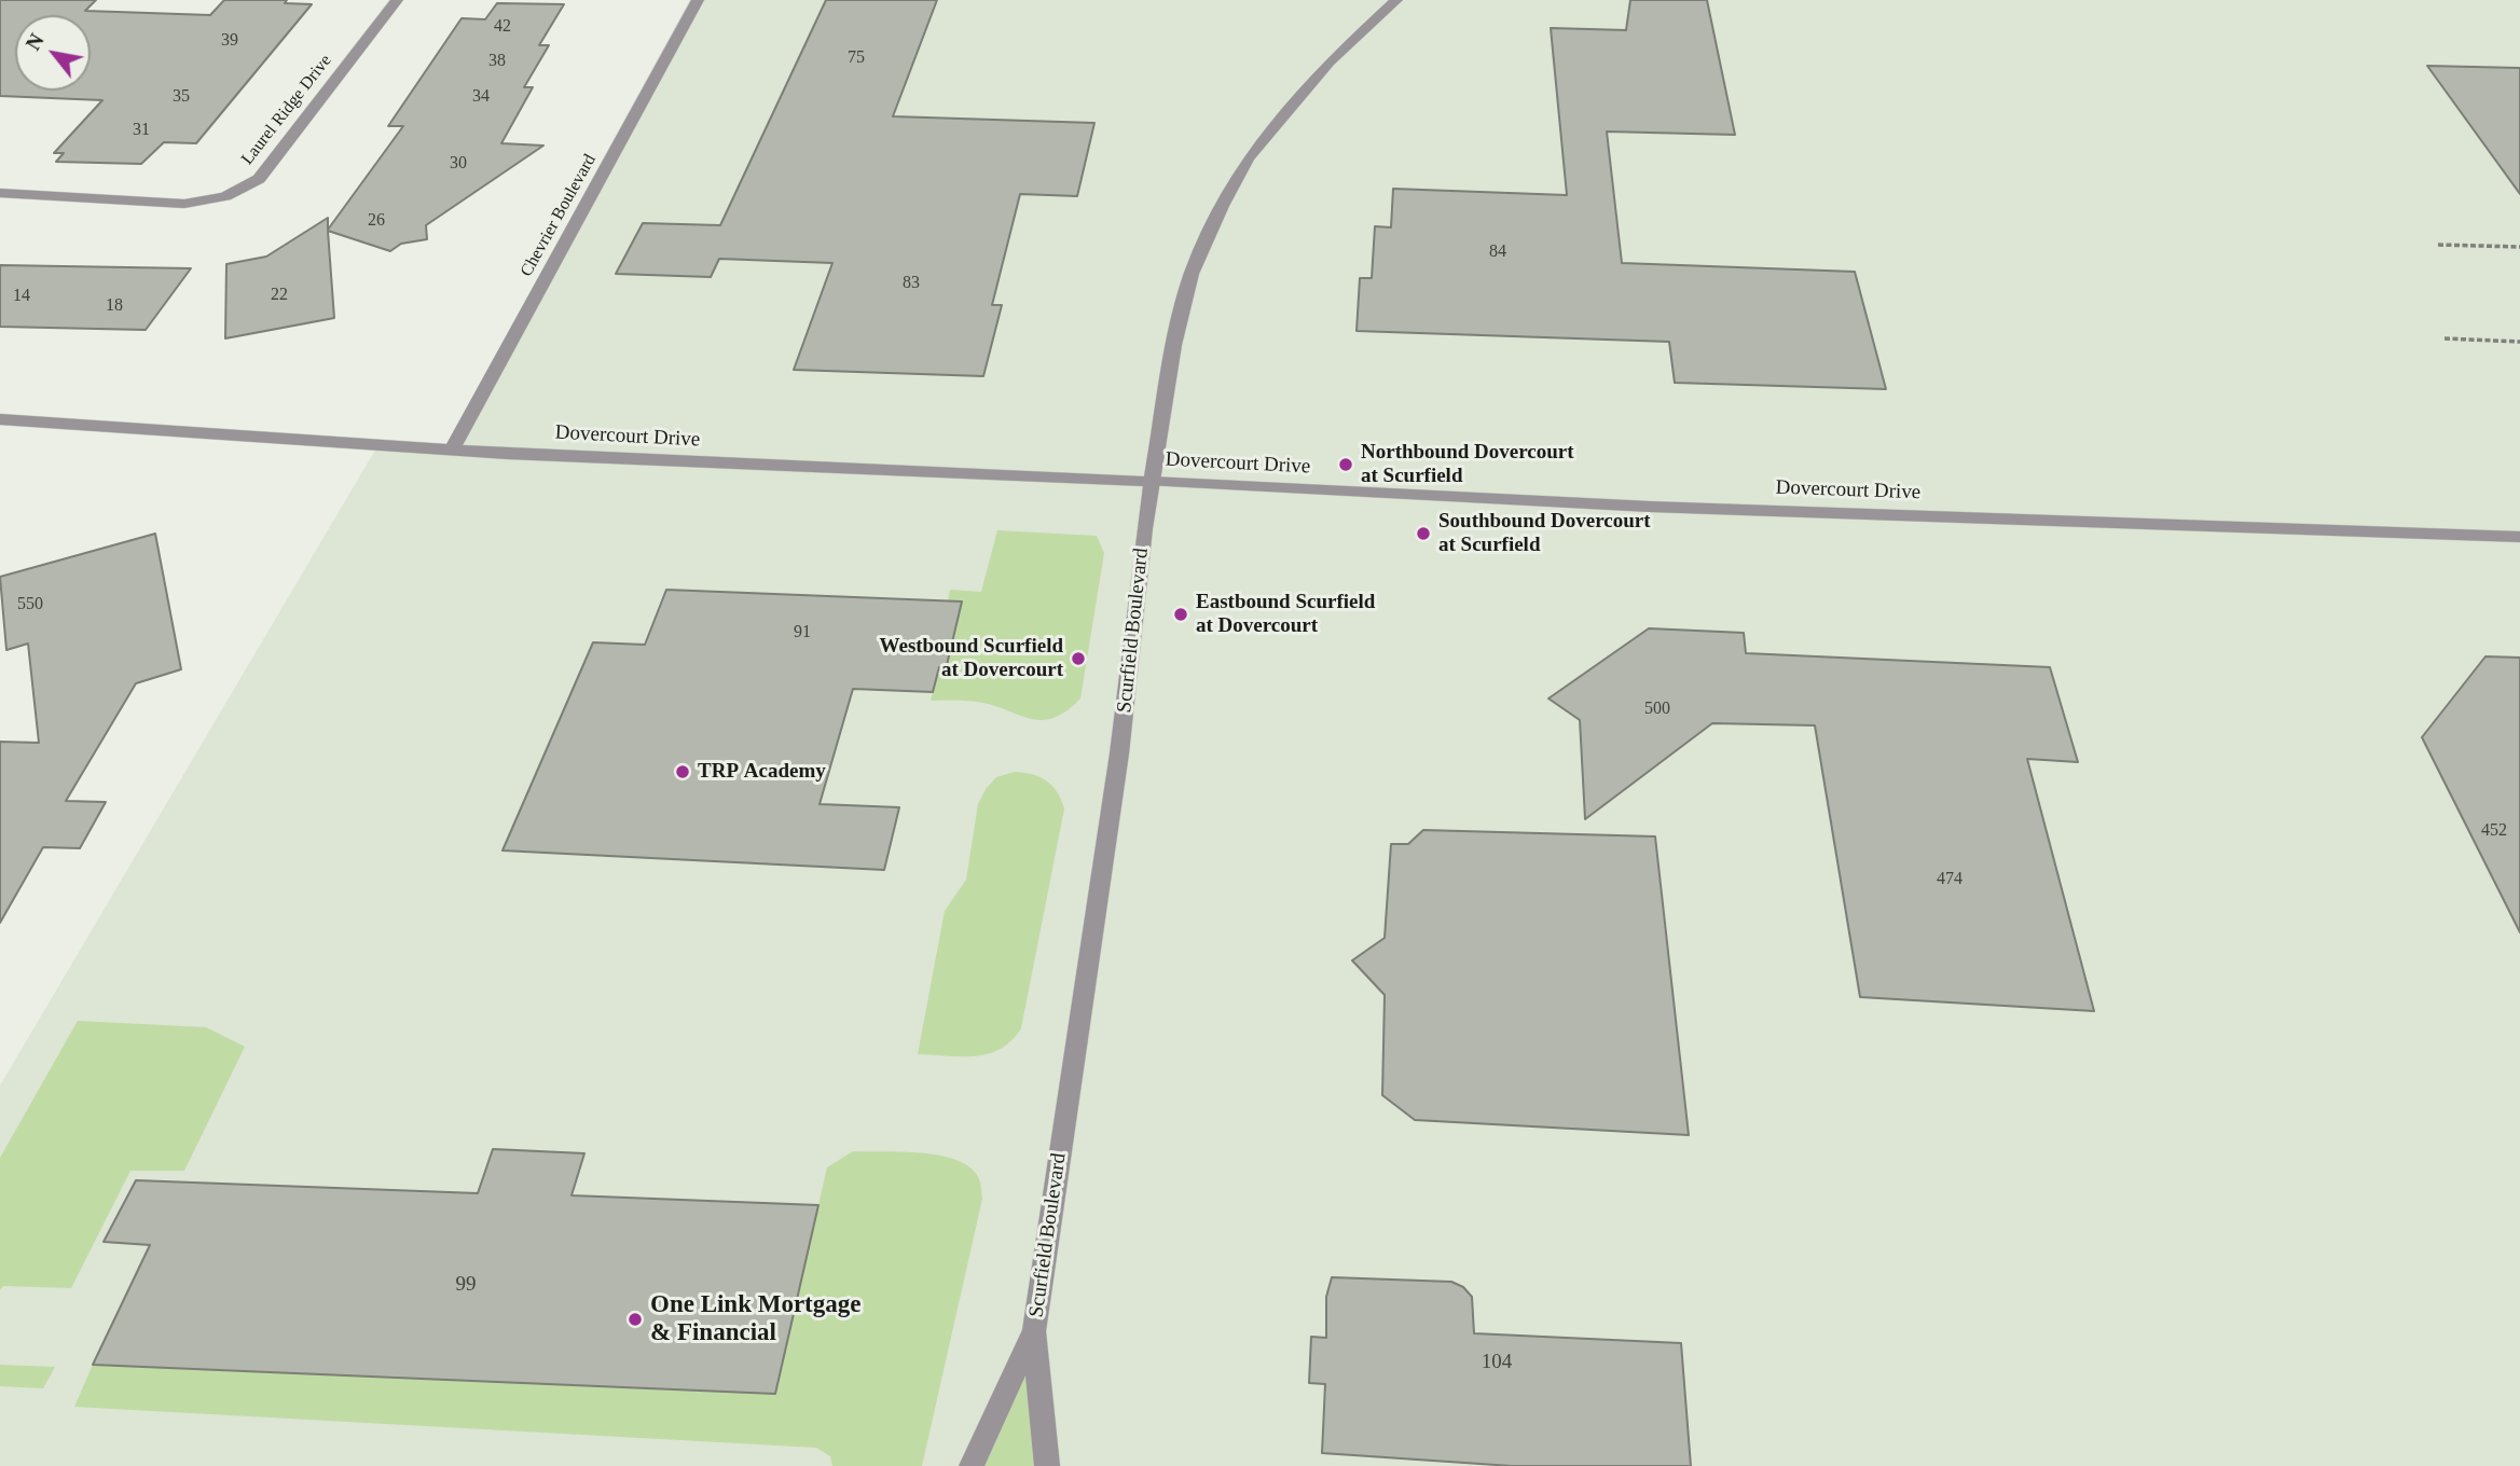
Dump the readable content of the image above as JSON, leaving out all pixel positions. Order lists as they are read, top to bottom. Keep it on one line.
{"streets":{"street":["Laurel Ridge Drive","Chevrier Boulevard","Dovercourt Drive","Scurfield Boulevard"]},"crossings":[["Chevrier Boulevard","Dovercourt Drive"],["Dovercourt Drive","Scurfield Boulevard"]],"places":["Northbound Dovercourt at Scurfield","Southbound Dovercourt at Scurfield","Eastbound Scurfield at Dovercourt","Westbound Scurfield at Dovercourt","TRP Academy","One Link Mortgage & Financial"],"house_numbers":["42","39","75","38","35","34","31","30","26","84","83","22","14","18","550","91","500","452","474","99","104"],"north":"top left"}
